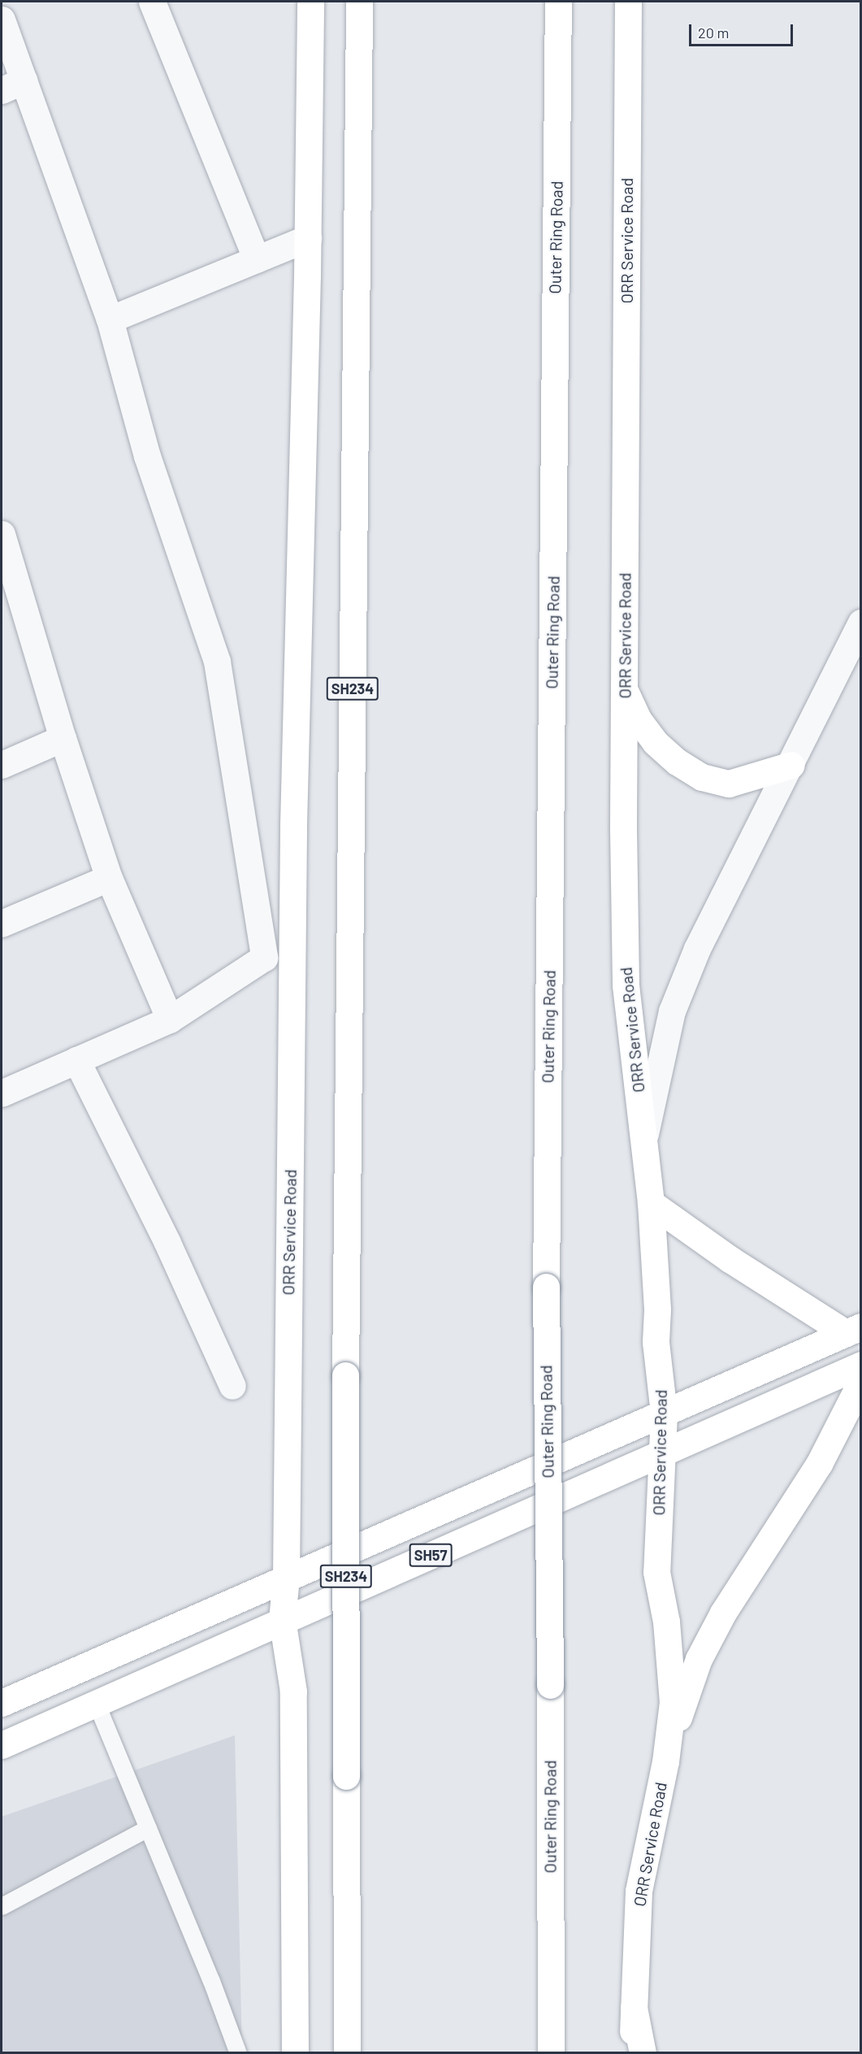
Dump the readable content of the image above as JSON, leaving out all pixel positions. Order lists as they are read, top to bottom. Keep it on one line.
{"streets":{"main road":["Outer Ring Road","ORR Service Road","SH234","SH57"]},"crossings":[["ORR Service Road","SH57"]],"scale_bar":"20 m"}
